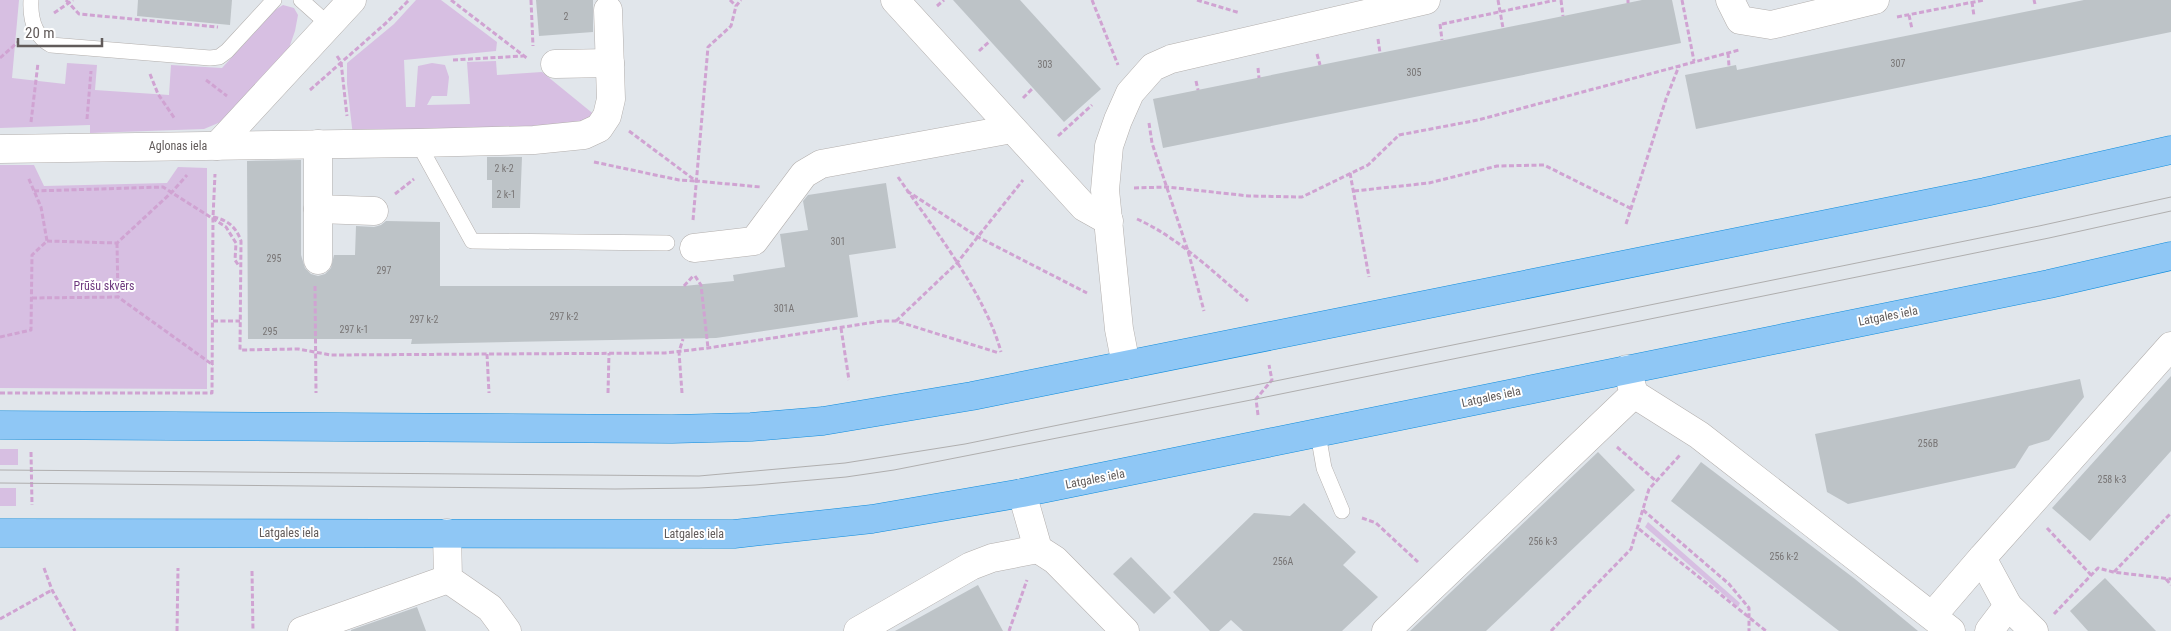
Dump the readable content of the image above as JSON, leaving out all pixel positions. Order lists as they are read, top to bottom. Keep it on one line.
{"streets":{"highway":["Latgales iela"],"street":["Aglonas iela"]},"parks":["Prūšu skvērs"],"house_numbers":["2","307","303","305","2 k-2","2 k-1","301","295","297","301A","297 k-2","297 k-2","297 k-1","295","256B","258 k-3","256 k-3","256 k-2","256A"],"scale_bar":"20 m"}
